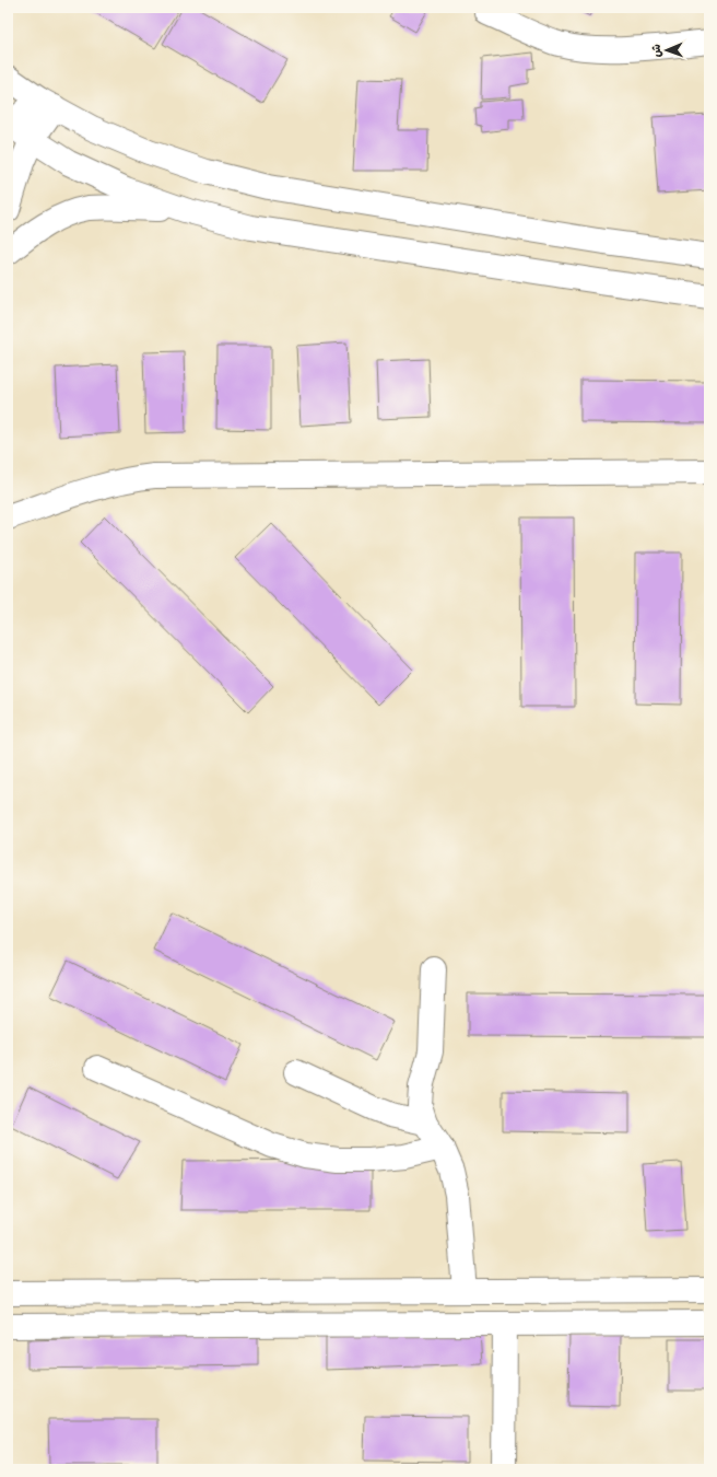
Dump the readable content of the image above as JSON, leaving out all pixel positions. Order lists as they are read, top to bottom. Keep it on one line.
{"north":"left"}
